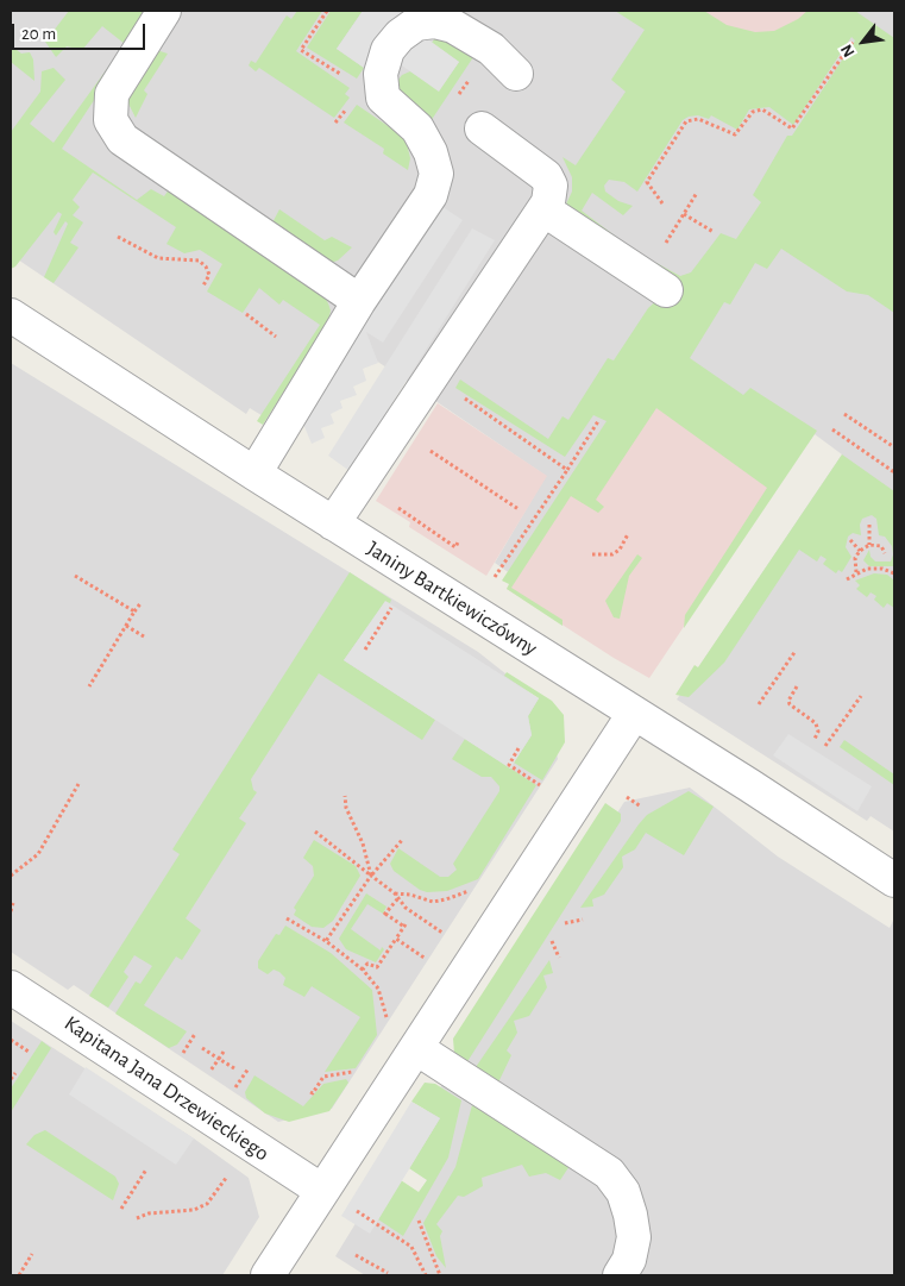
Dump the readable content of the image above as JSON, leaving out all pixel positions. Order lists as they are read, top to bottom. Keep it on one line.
{"streets":{"street":["Janiny Bartkiewiczówny","Kapitana Jana Drzewieckiego"]},"scale_bar":"20 m","north":"bottom left"}
